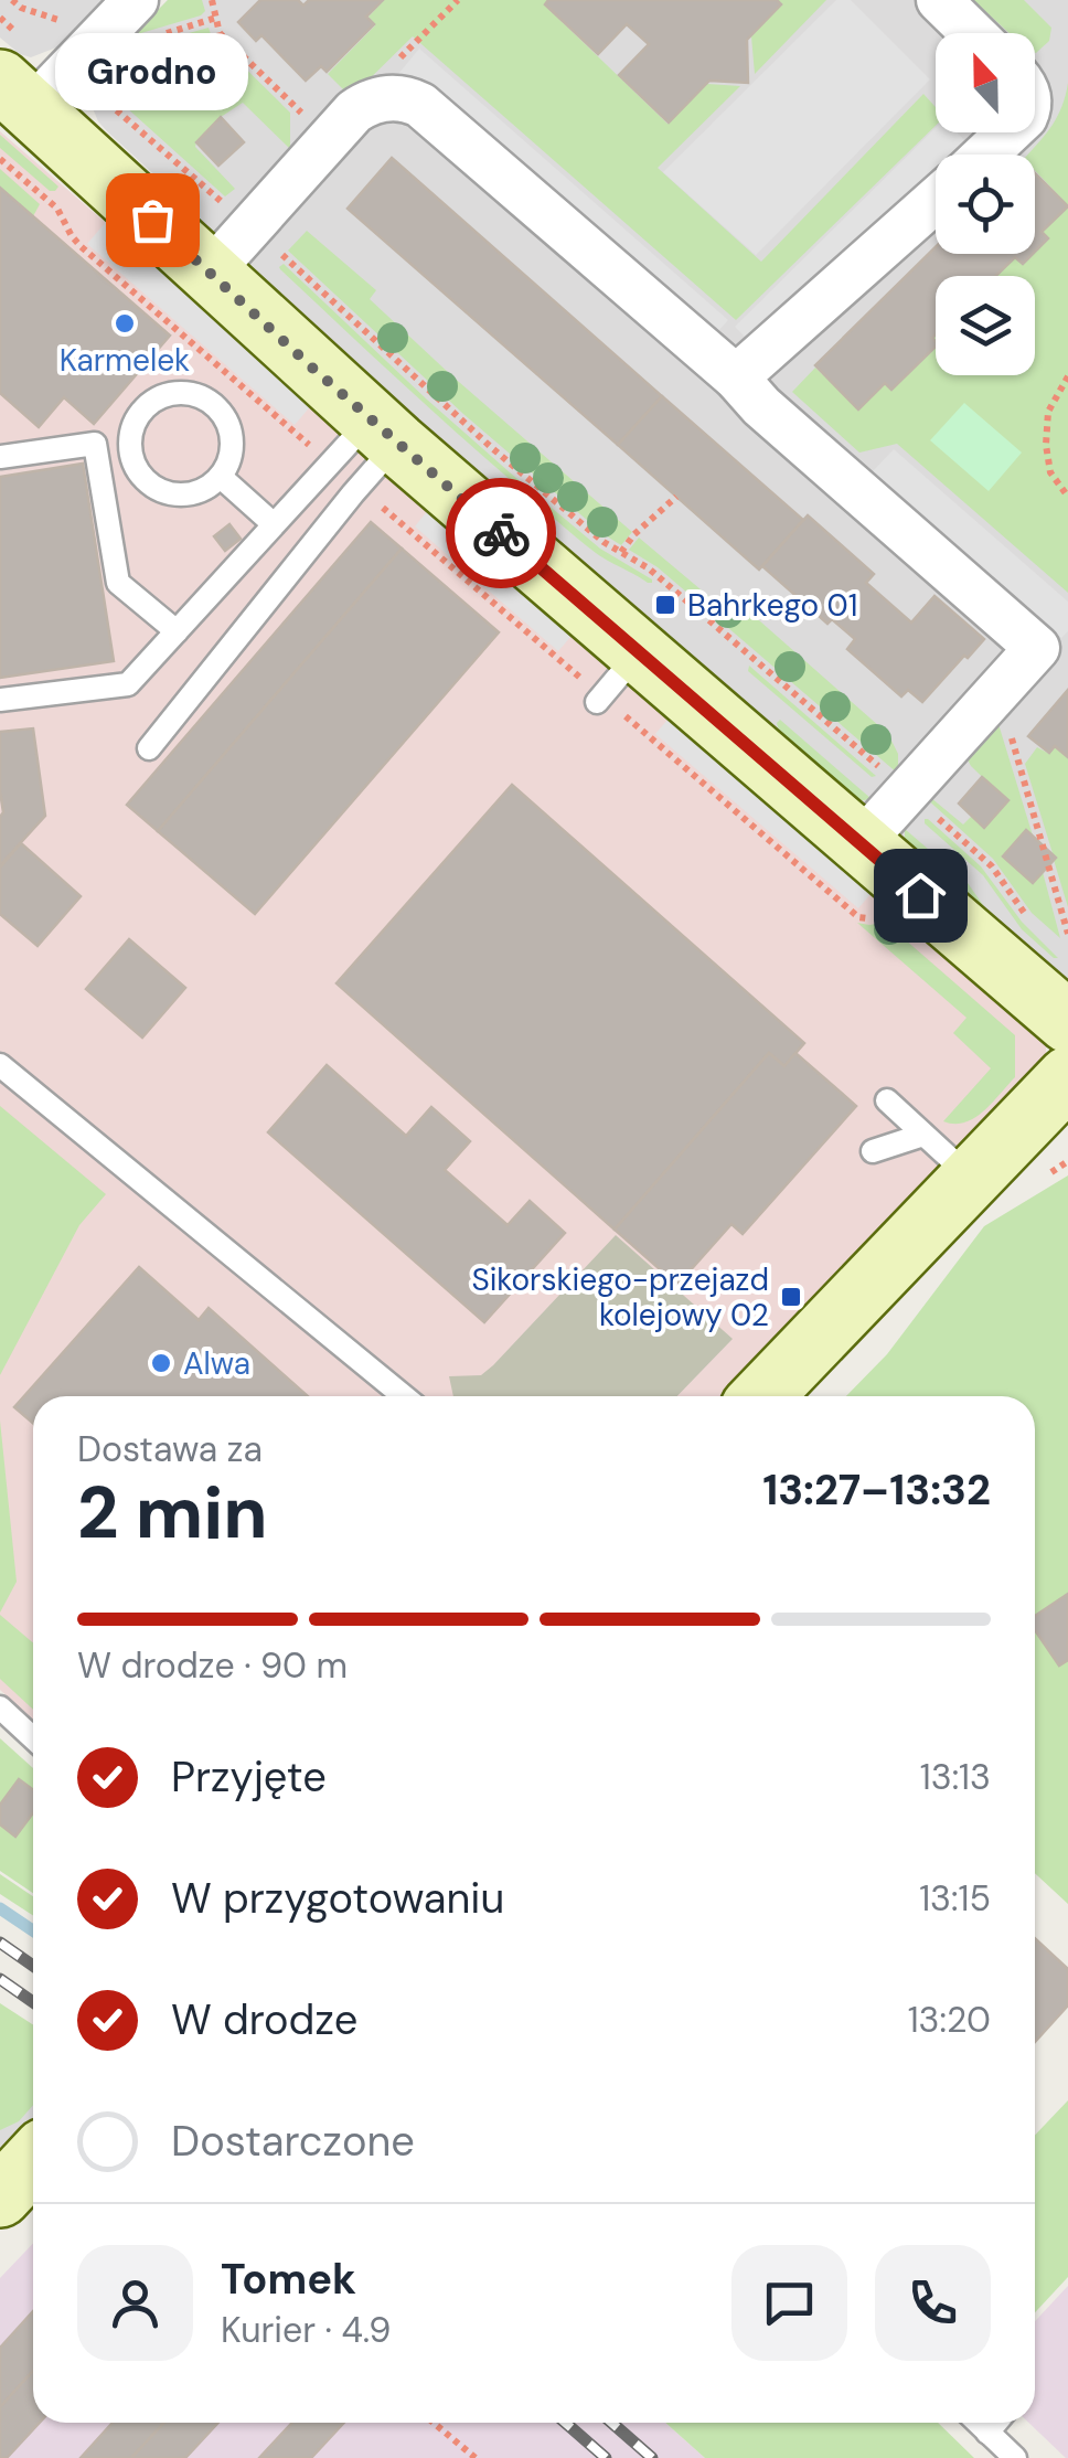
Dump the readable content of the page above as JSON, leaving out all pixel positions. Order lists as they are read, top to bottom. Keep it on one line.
{"places":{"other":["Grodno","Karmelek","Alwa"],"transit":["Bahrkego 01","Sikorskiego-przejazd kolejowy 02"]},"north":"top","page":{"bubble":"Grodno","heading":["2 min","Dostawa za","13:27–13:32"],"panel":["Tomek","Kurier · 4.9"],"bar":"W drodze · 90 m","list":[["Przyjęte","13:13"],["W przygotowaniu","13:15"],["W drodze","13:20"],"Dostarczone"]}}
